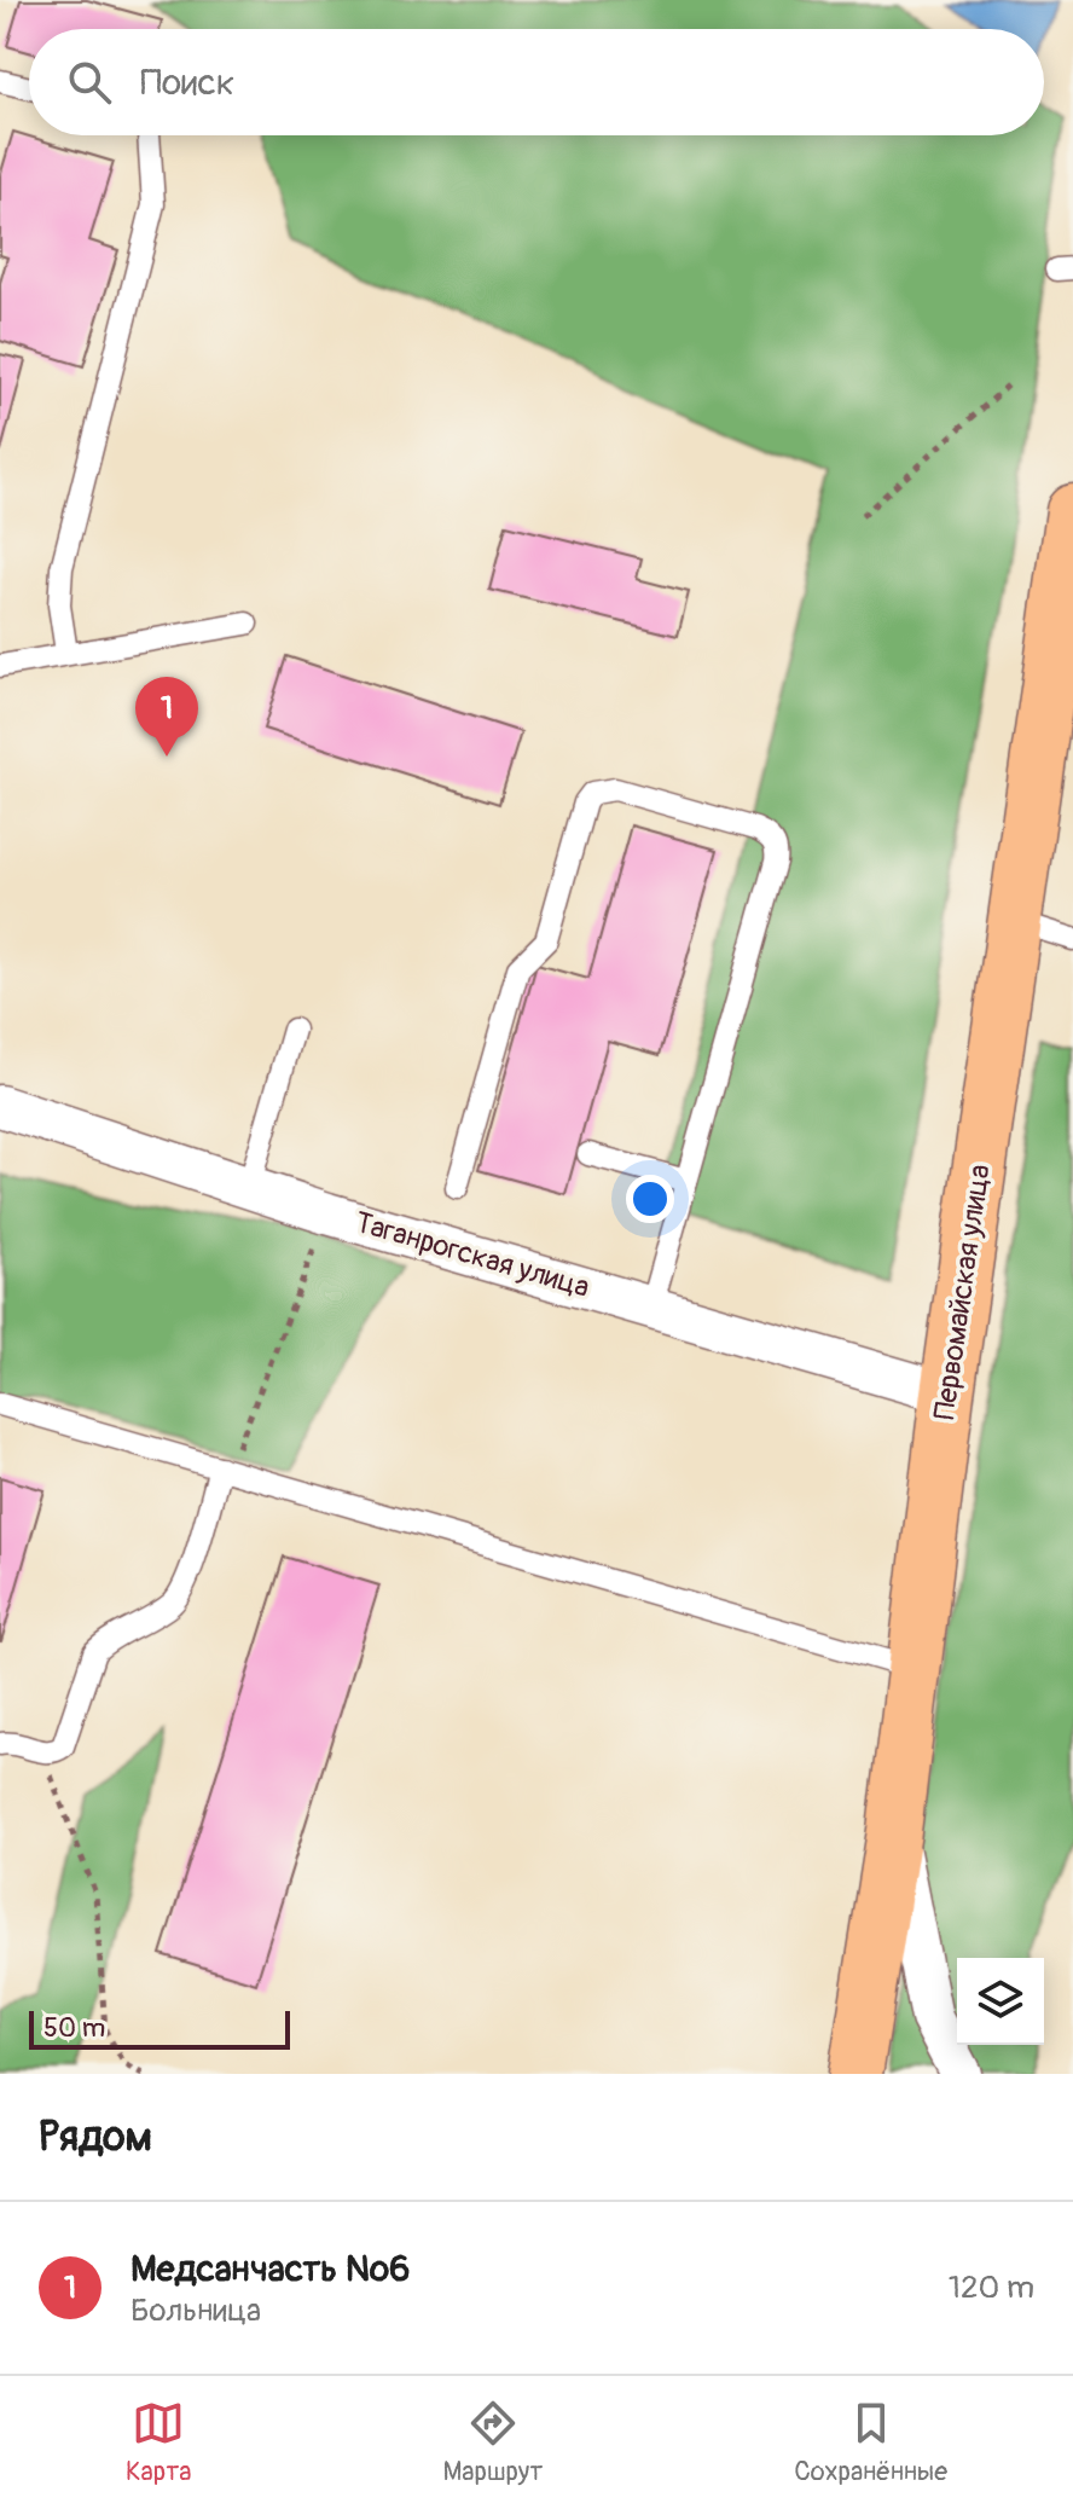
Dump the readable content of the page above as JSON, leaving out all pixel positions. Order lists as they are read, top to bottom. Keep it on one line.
{"streets":{"main road":["Первомайская улица"],"street":["Таганрогская улица"]},"crossings":[["Таганрогская улица","Первомайская улица"]],"scale_bar":"50 m","page":{"search":"Поиск","pins":"1","scale":"50 m","heading":"Рядом","list":[{"mark":"1","name":"Медсанчасть №6","note":"Больница","value":"120 m"}],"nav":["Карта","Маршрут","Сохранённые"]}}
